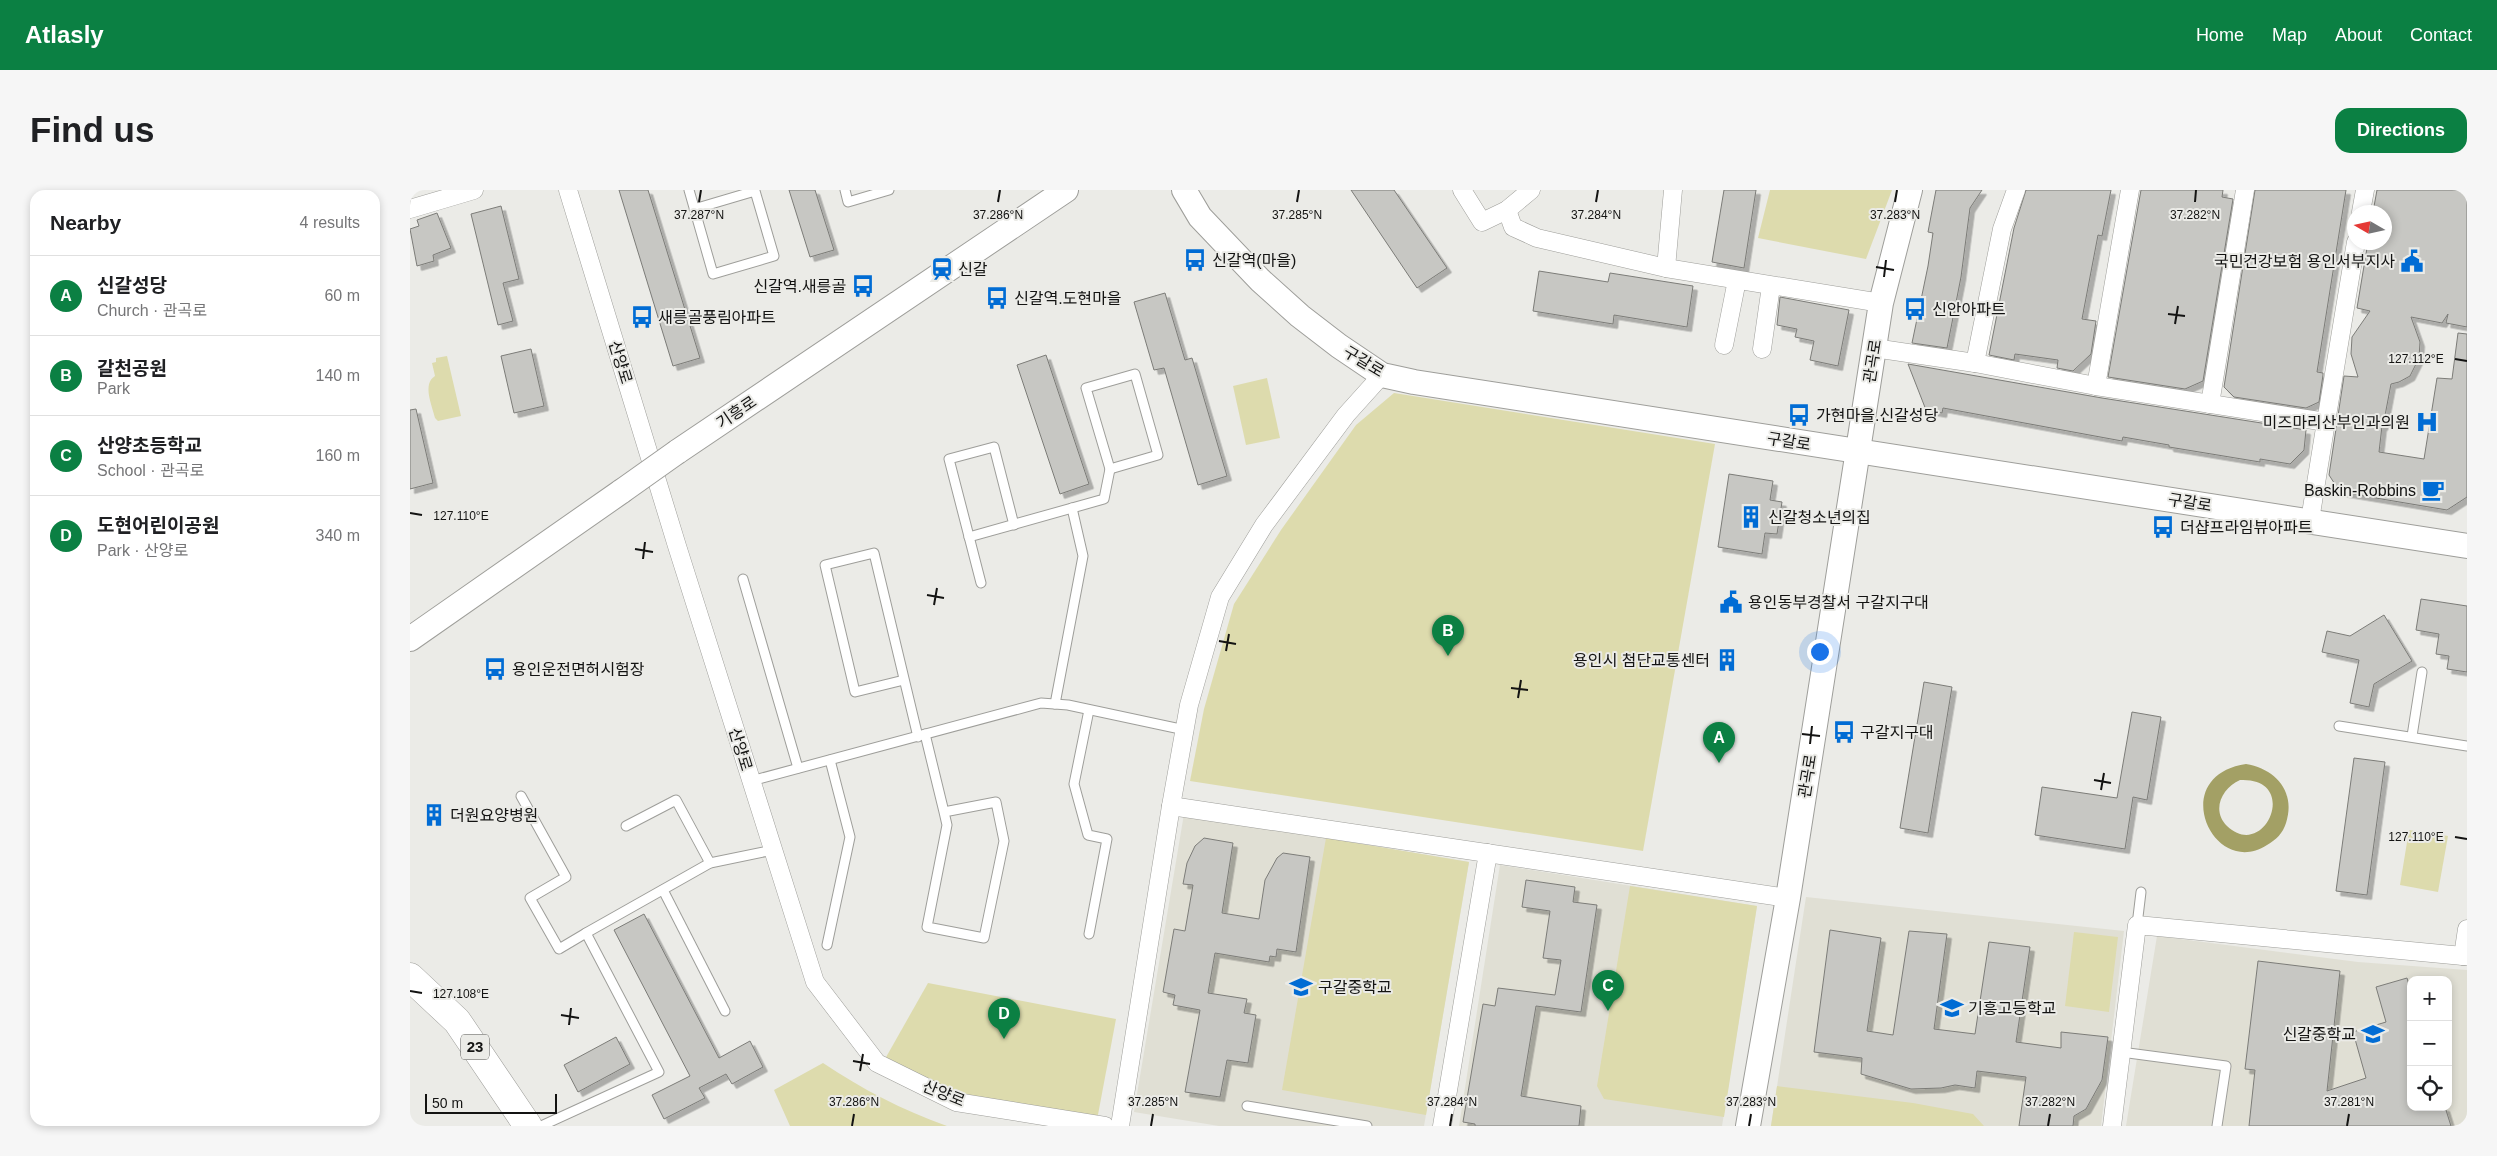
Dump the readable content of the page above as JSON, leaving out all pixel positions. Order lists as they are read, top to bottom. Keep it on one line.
{"streets":{"main road":["23"],"street":["구갈로","관곡로","산양로","기흥로"]},"crossings":[["구갈로","관곡로"]],"places":{"bus stop":["신갈역(마을)","신갈역.새릉골","신갈역.도현마을","신안아파트","새릉골풍림아파트","가현마을.신갈성당","더샵프라임뷰아파트","용인운전면허시험장","구갈지구대"],"public building":["국민건강보험 용인서부지사","용인동부경찰서 구갈지구대"],"station":["신갈"],"hospital":["미즈마리산부인과의원"],"cafe":["Baskin-Robbins"],"building":["신갈청소년의집","용인시 첨단교통센터","더원요양병원"],"school or university":["구갈중학교","기흥고등학교","신갈중학교"]},"scale_bar":"50 m","north":"left","page":{"header":"Atlasly","nav":["Home","Map","About","Contact"],"buttons":"Directions","title":"Find us","heading":["Nearby","4 results"],"list":[{"mark":"A","name":"신갈성당","note":"Church · 관곡로","value":"60 m"},{"mark":"B","name":"갈천공원","note":"Park","value":"140 m"},{"mark":"C","name":"산양초등학교","note":"School · 관곡로","value":"160 m"},{"mark":"D","name":"도현어린이공원","note":"Park · 산양로","value":"340 m"}],"pins":["B","A","C","D"],"map_buttons":["+","−"],"scale":"50 m"},"coordinates":["37.287°N","37.286°N","37.285°N","37.284°N","37.283°N","37.282°N","127.112°E","127.110°E","127.108°E","37.281°N"]}
